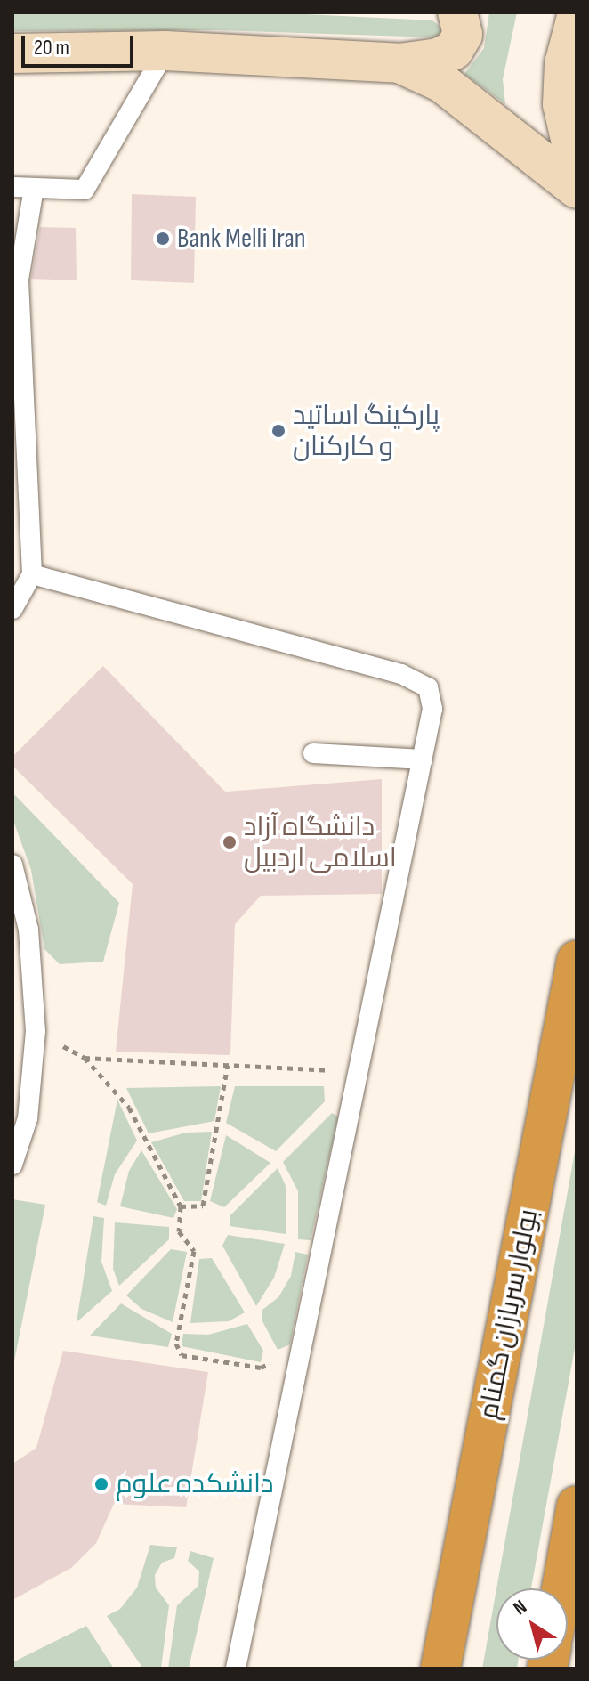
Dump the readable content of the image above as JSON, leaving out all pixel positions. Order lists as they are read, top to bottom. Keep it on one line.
{"streets":{"highway":["بولوار سربازان گمنام"]},"places":["Bank Melli Iran","پارکینگ اساتید و کارکنان","دانشگاه آزاد اسلامی اردبیل","دانشکده علوم"],"scale_bar":"20 m","north":"top left"}
